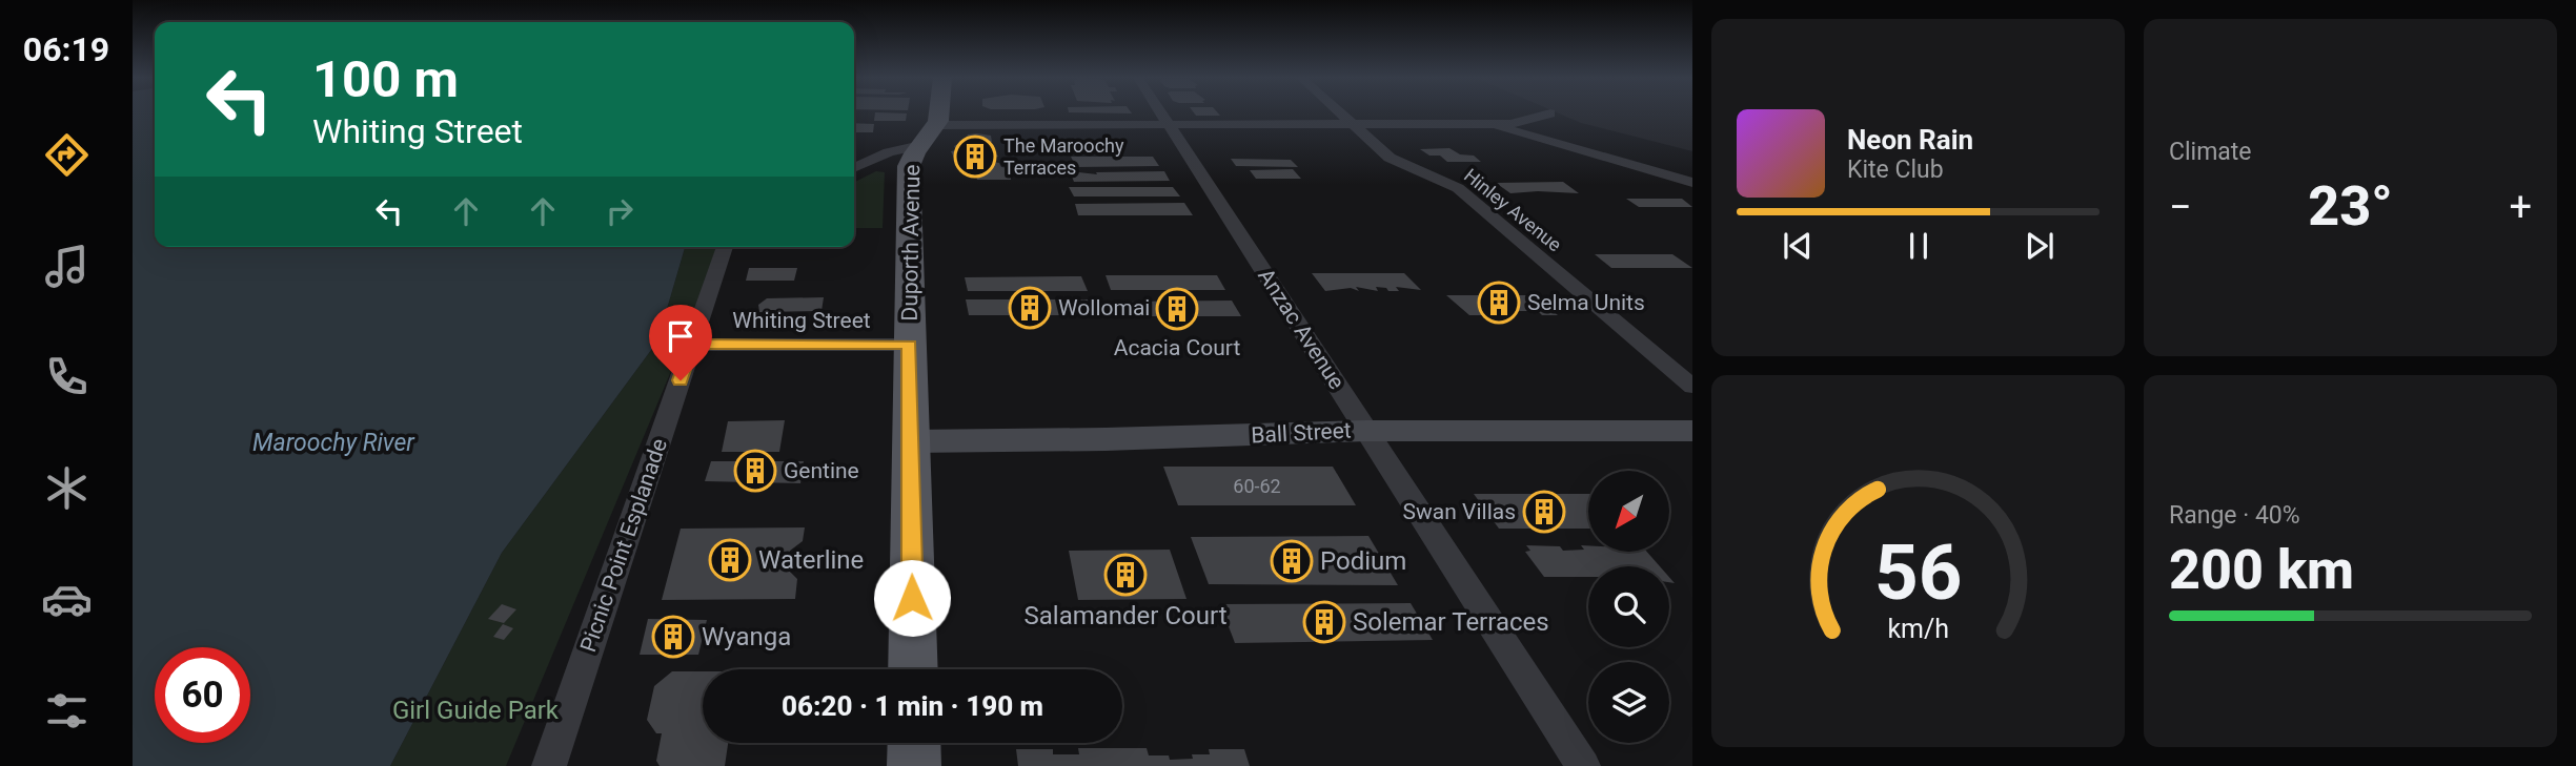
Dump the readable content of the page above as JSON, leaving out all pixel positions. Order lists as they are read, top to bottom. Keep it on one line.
{"streets":{"main road":["Duporth Avenue","Ball Street"],"street":["Hinley Avenue","Whiting Street","Anzac Avenue","Picnic Point Esplanade"]},"crossings":[["Duporth Avenue","Whiting Street"],["Duporth Avenue","Ball Street"],["Whiting Street","Picnic Point Esplanade"],["Anzac Avenue","Ball Street"]],"water":["Maroochy River"],"parks":["Girl Guide Park"],"places":{"building":["The Maroochy Terraces","Selma Units","Wollomai","Acacia Court","Gentine","Swan Villas","Waterline","Podium","Salamander Court","Solemar Terraces","Wyanga"]},"house_numbers":["60-62"],"north":"bottom left","page":{"tabs":"06:19","tile":["Climate",["Range · 40%","200 km"]],"turn":["100 m","Whiting Street"],"song":["Neon Rain","Kite Club"],"heat":["−","23°","+"],"limit":"60","trip":"06:20 · 1 min · 190 m","gauge":["56","km/h"]}}
